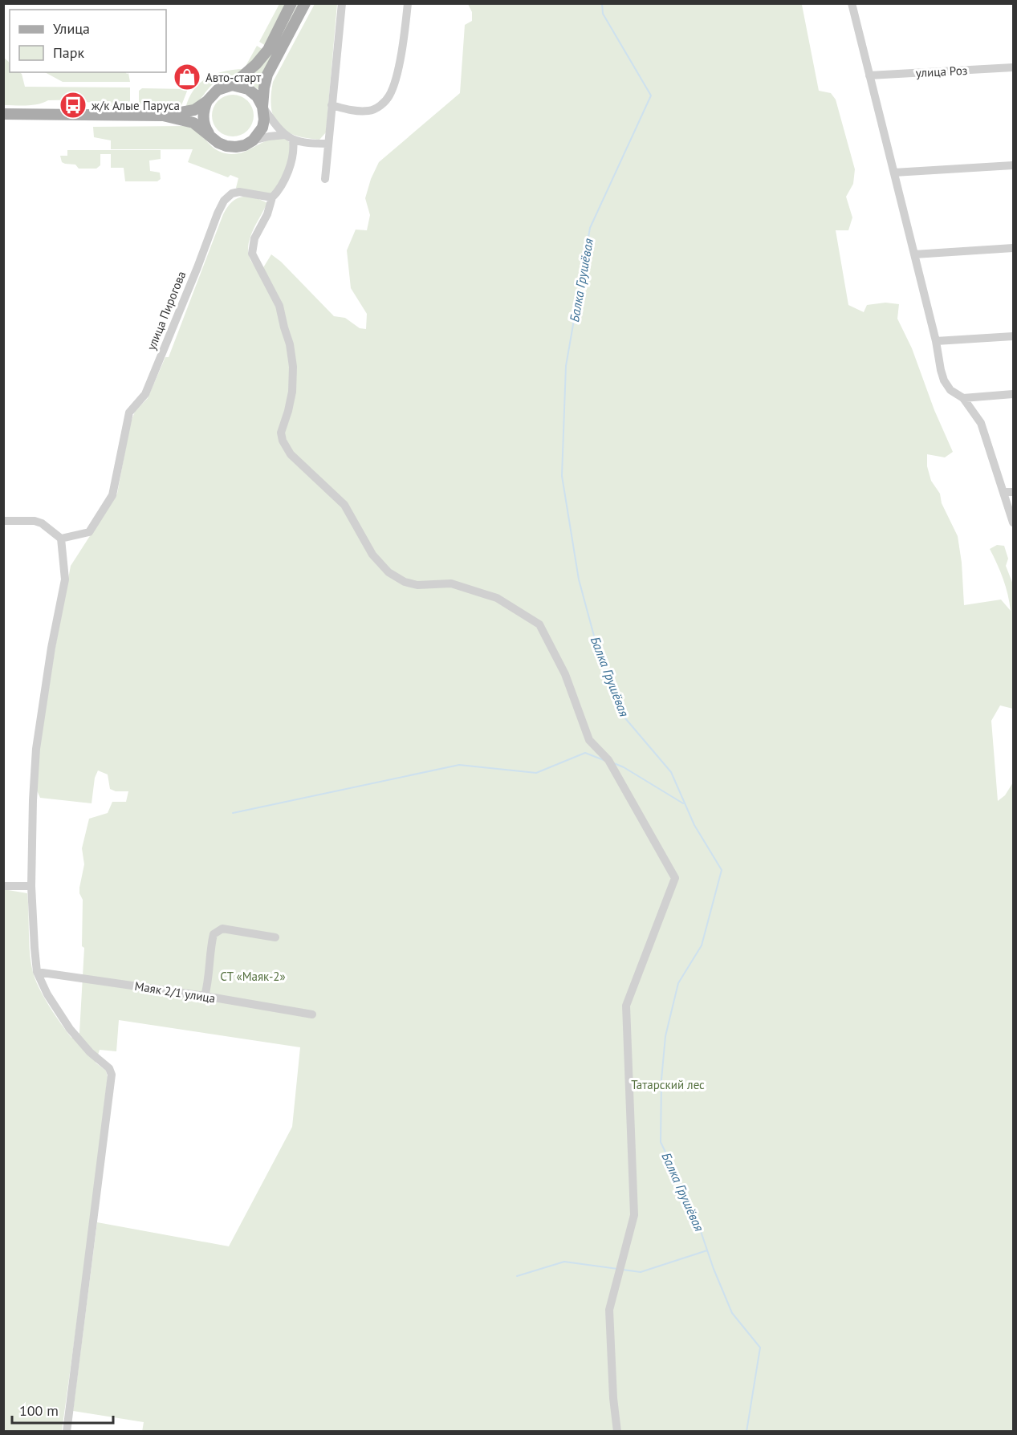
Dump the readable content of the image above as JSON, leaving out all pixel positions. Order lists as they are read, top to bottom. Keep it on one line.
{"streets":{"street":["улица Роз","улица Пирогова","Маяк 2/1 улица"]},"water":["Балка Грушёвая"],"parks":["СТ «Маяк-2»","Татарский лес"],"places":{"shop":["Авто-старт"],"bus stop":["ж/к Алые Паруса"]},"legend":["Улица","Парк"],"scale_bar":"100 m"}
